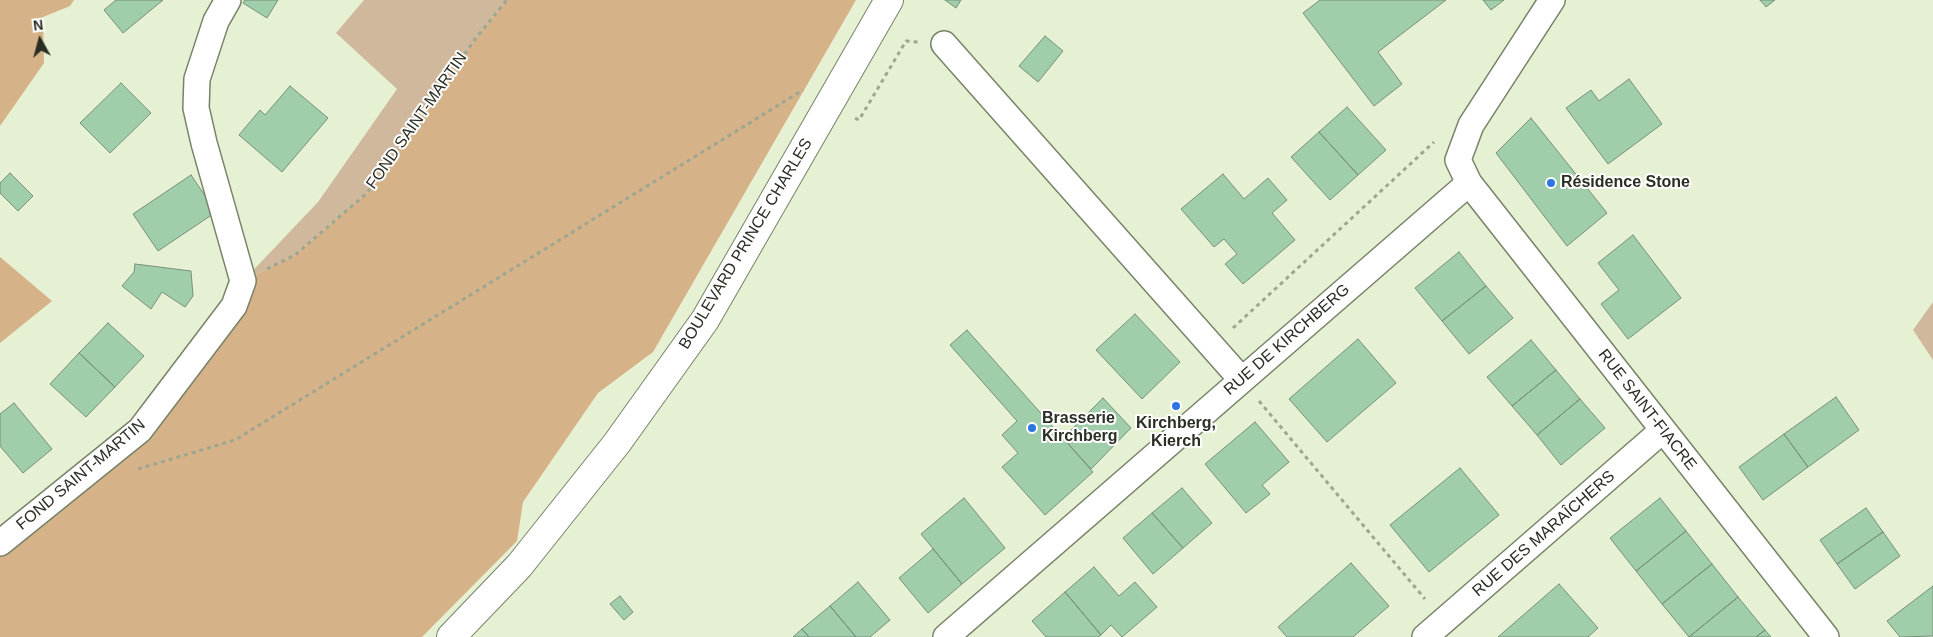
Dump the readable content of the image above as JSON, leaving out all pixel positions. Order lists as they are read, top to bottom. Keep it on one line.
{"streets":{"main road":["BOULEVARD PRINCE CHARLES"],"street":["FOND SAINT-MARTIN","RUE DE KIRCHBERG","RUE SAINT-FIACRE","RUE DES MARAÎCHERS"]},"crossings":[["RUE DE KIRCHBERG","RUE SAINT-FIACRE"],["RUE SAINT-FIACRE","RUE DES MARAÎCHERS"]],"places":["Résidence Stone","Kirchberg, Kierch","Brasserie Kirchberg"],"north":"top"}
